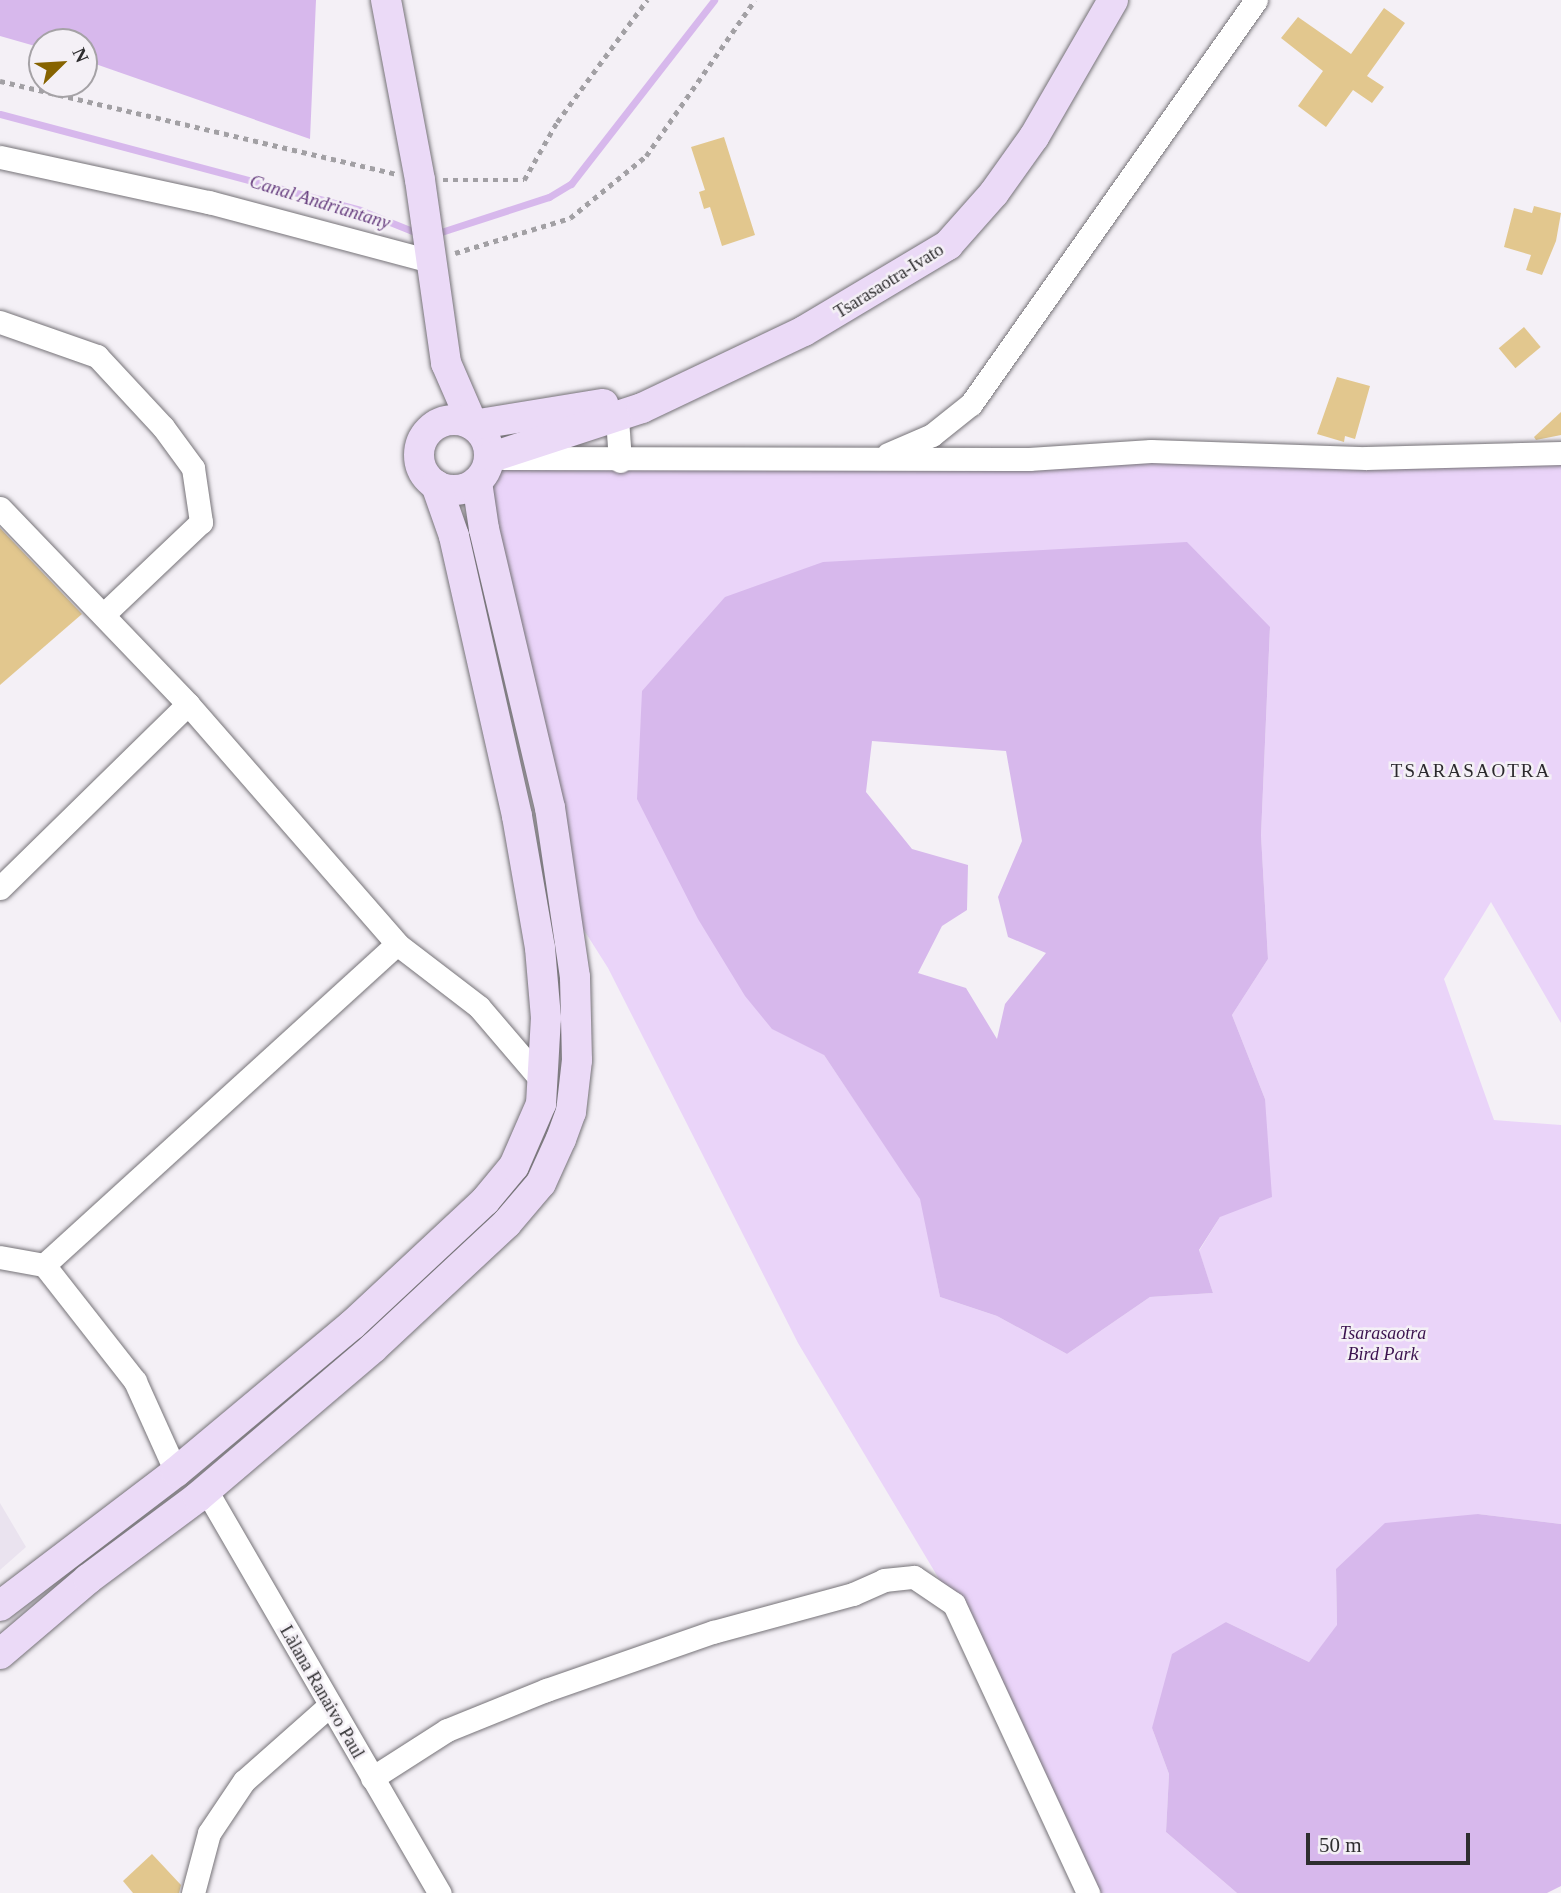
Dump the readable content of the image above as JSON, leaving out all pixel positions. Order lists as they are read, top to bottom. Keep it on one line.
{"streets":{"main road":["Tsarasaotra-Ivato"],"street":["Làlana Ranaivo Paul"]},"districts":["TSARASAOTRA"],"water":["Canal Andriantany"],"parks":["Tsarasaotra Bird Park"],"scale_bar":"50 m","north":"top right"}
